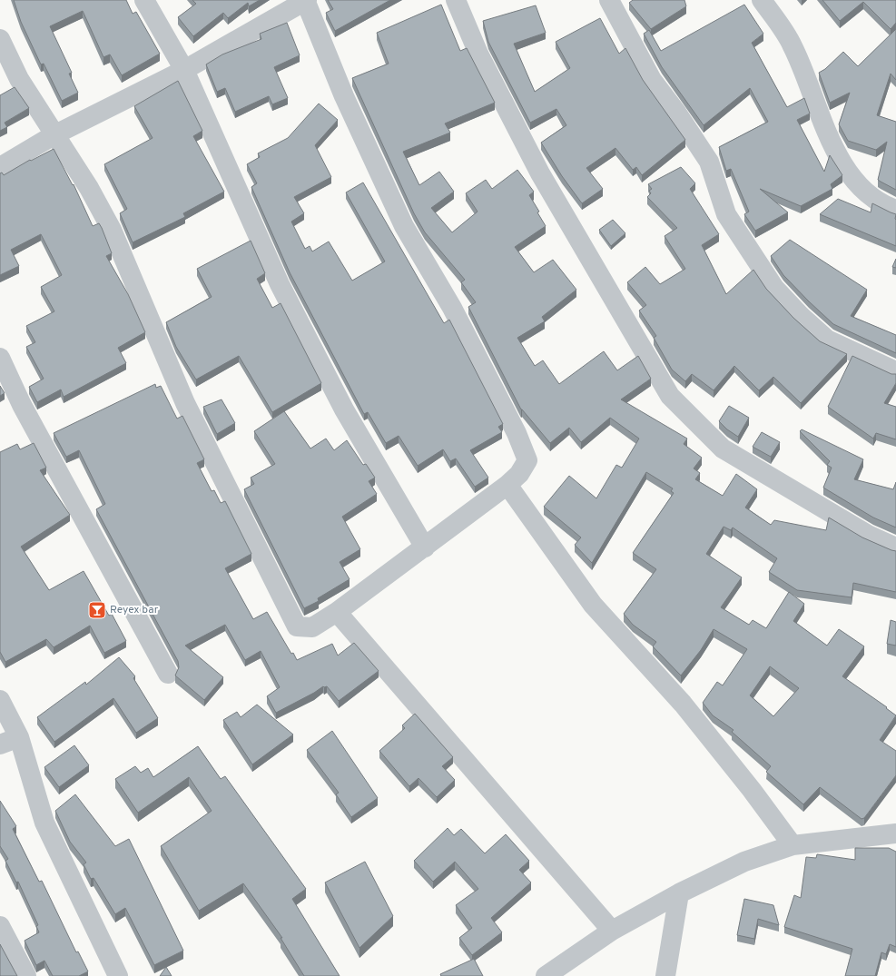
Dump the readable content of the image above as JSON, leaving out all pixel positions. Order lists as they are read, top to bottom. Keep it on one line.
{"places":{"bar":["Reyex bar"]}}
